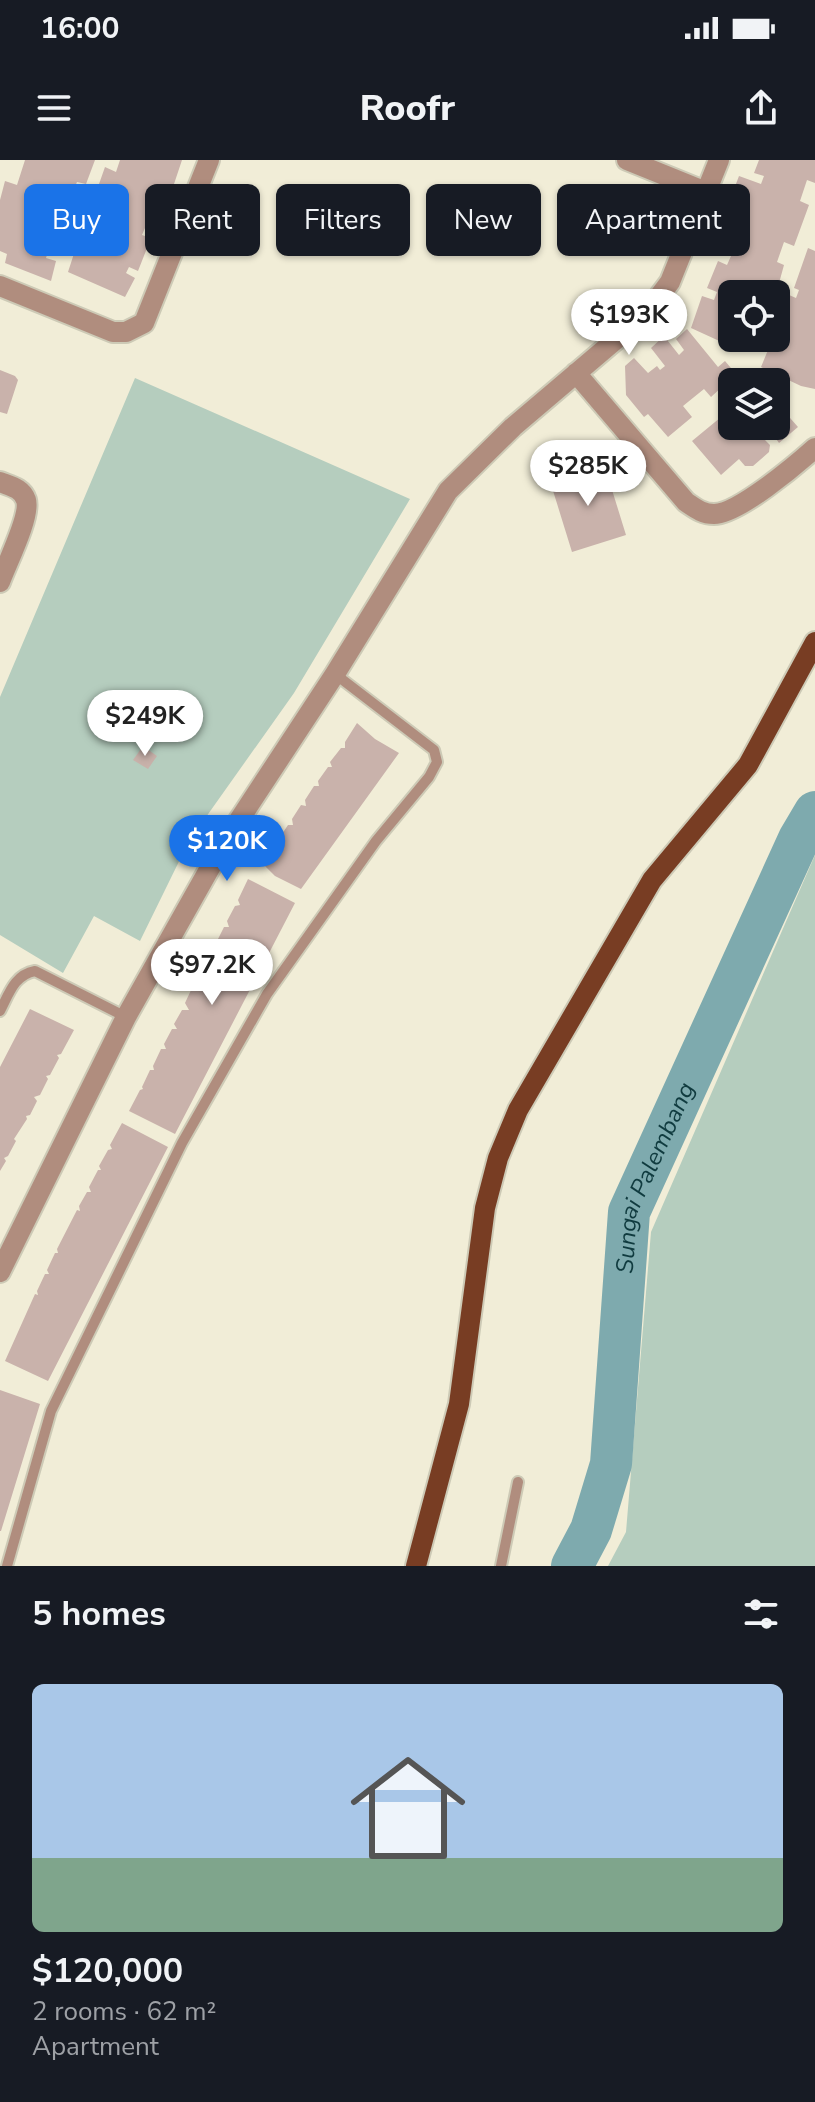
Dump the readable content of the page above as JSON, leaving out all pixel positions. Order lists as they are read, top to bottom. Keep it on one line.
{"water":["Sungai Palembang"],"page":{"status":"16:00","header":"Roofr","chip":["Buy","Rent","Filters","New","Apartment"],"price":["$193K","$285K","$249K","$120K","$97.2K"],"heading":"5 homes","list":[{"name":"$120,000","note":"2 rooms · 62 m² · Apartment"}]}}
